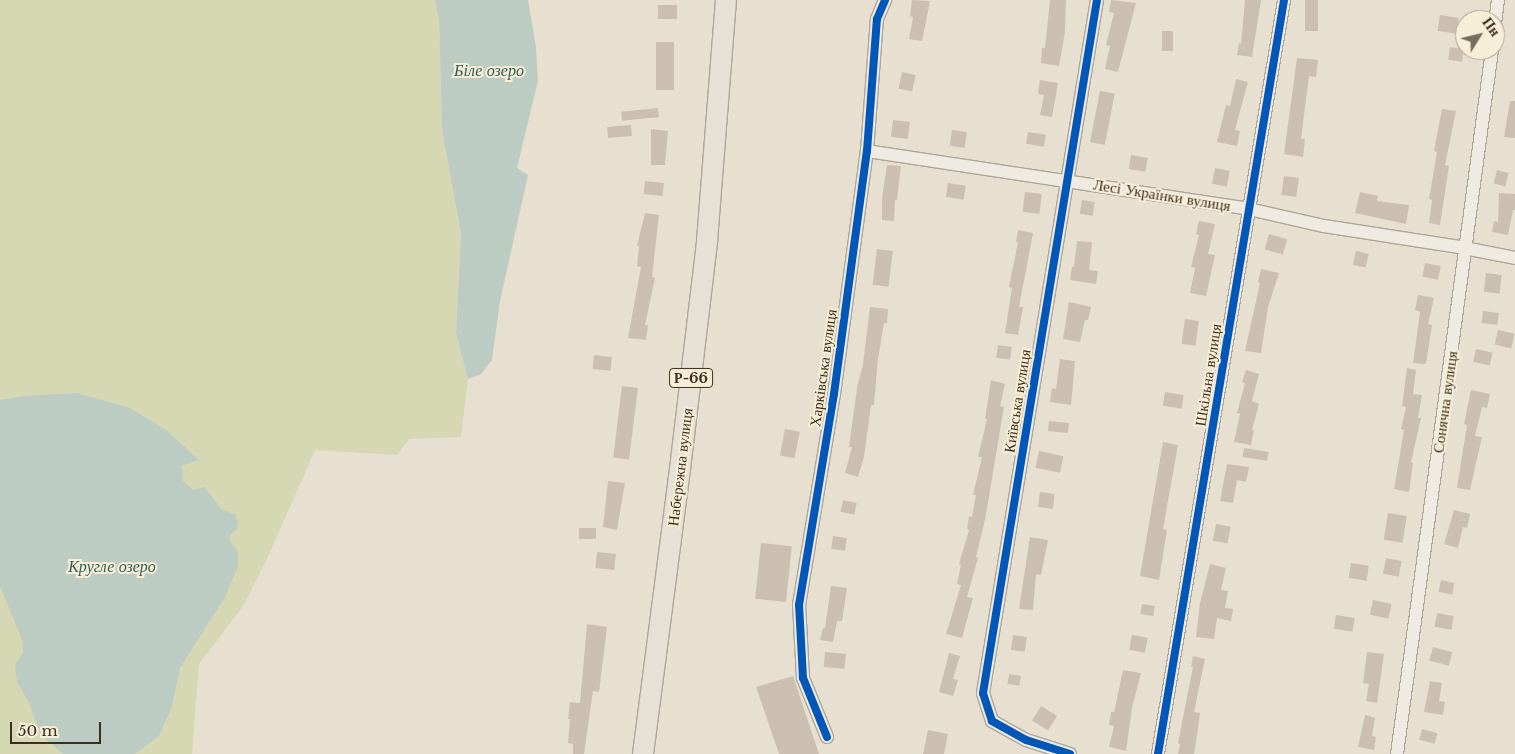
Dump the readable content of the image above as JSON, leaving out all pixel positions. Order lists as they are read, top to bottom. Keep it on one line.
{"streets":{"main road":["Р-66","Набережна вулиця"],"street":["Лесі Українки вулиця","Харківська вулиця","Шкільна вулиця","Київська вулиця","Сонячна вулиця"]},"crossings":[["Лесі Українки вулиця","Харківська вулиця"],["Лесі Українки вулиця","Шкільна вулиця"],["Лесі Українки вулиця","Київська вулиця"],["Лесі Українки вулиця","Сонячна вулиця"]],"water":["Біле озеро","Кругле озеро"],"scale_bar":"50 m","north":"top right"}
